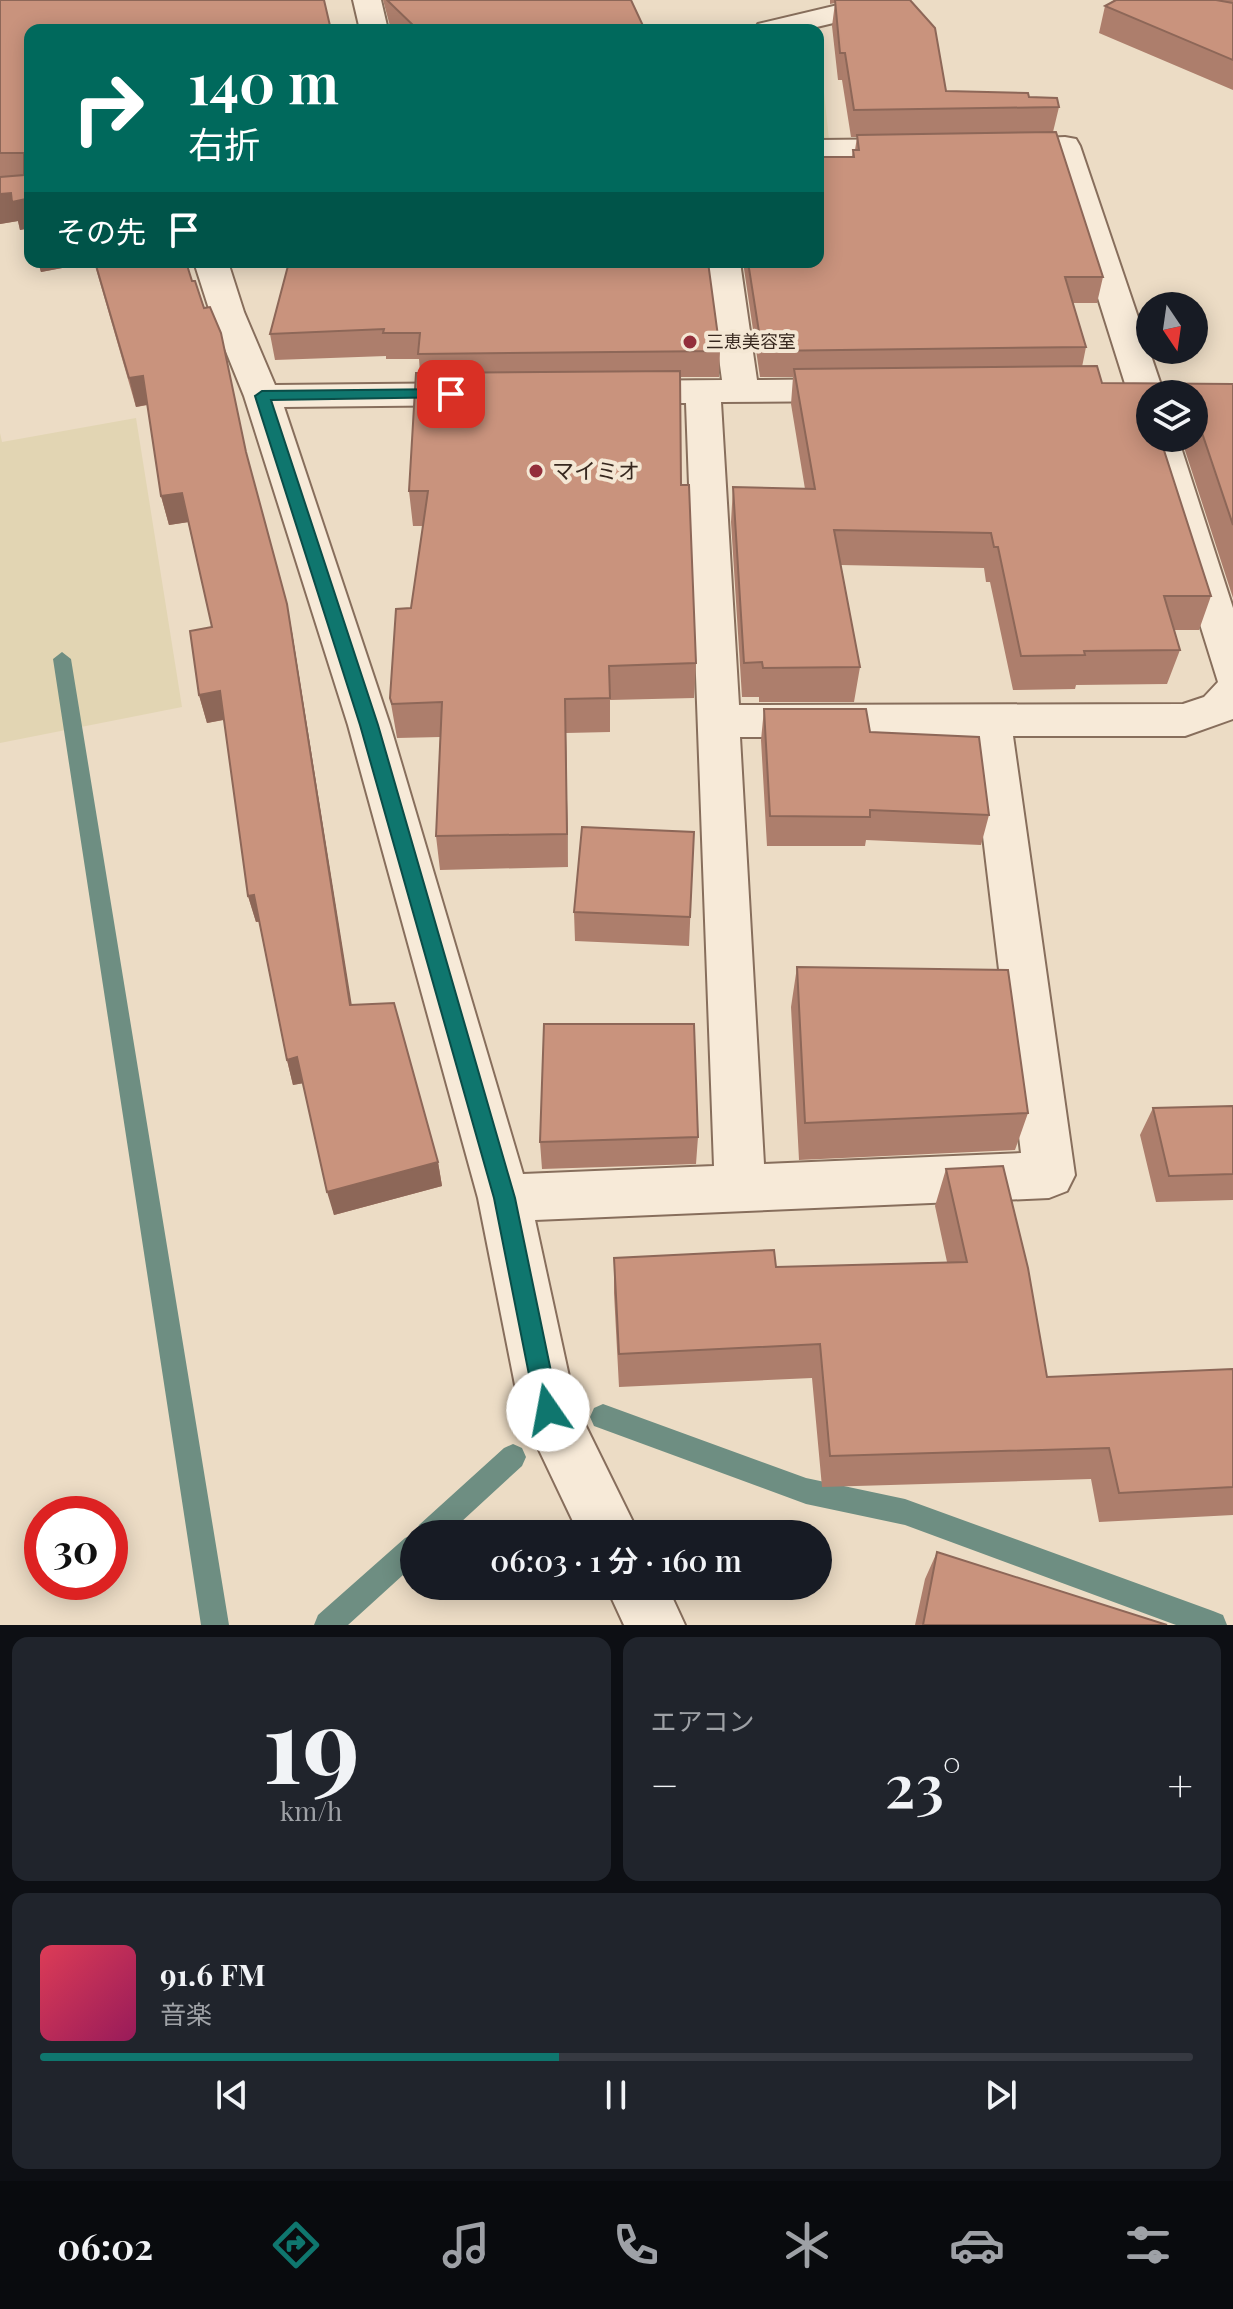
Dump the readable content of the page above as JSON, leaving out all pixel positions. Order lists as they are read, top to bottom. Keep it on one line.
{"places":["三恵美容室","マイミオ"],"north":"bottom","page":{"turn":["140 m","右折"],"then":"その先","limit":"30","trip":"06:03 · 1 分 · 160 m","tile":[["19","km/h"],"エアコン"],"heat":["−","23°","+"],"song":["91.6 FM","音楽"],"tabs":"06:02"}}
